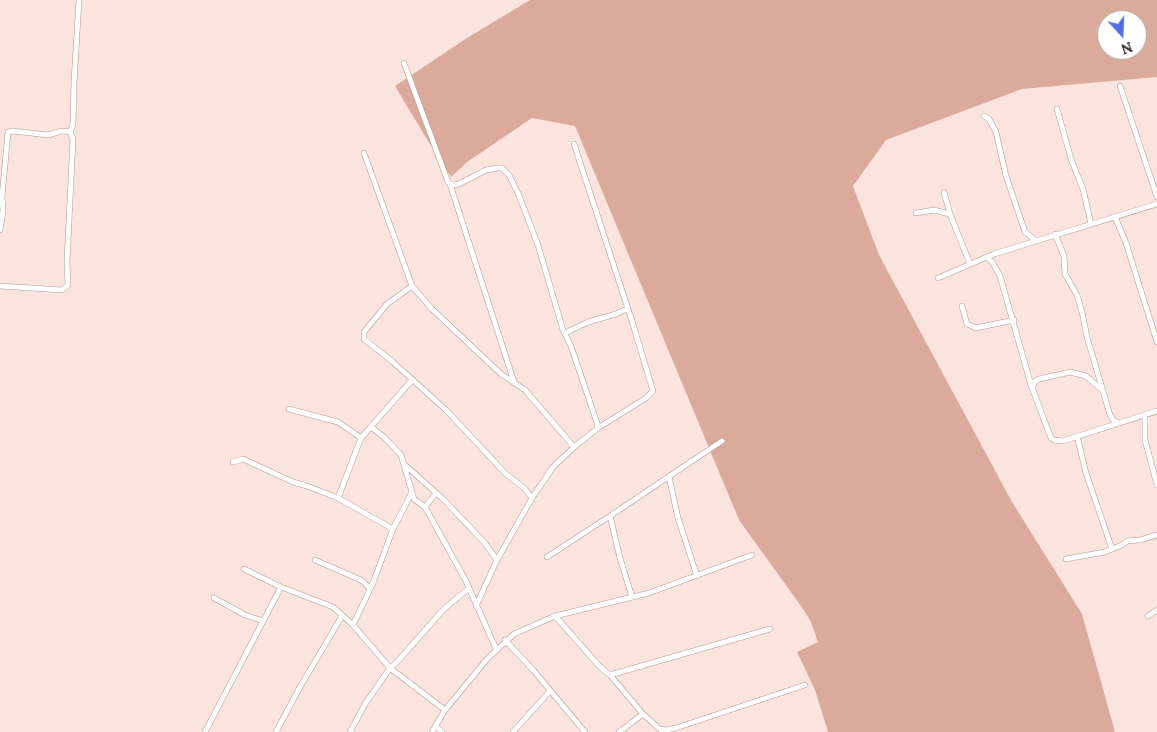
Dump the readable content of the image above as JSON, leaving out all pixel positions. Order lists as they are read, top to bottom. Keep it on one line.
{"north":"bottom"}
